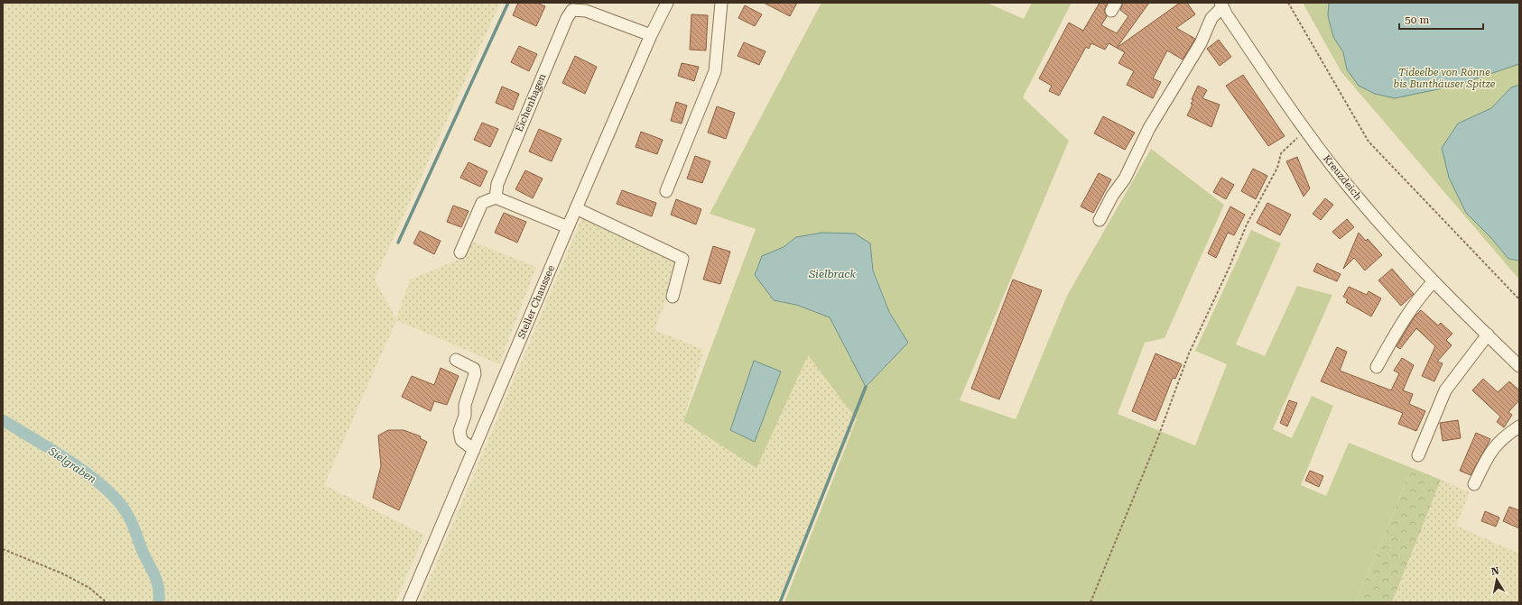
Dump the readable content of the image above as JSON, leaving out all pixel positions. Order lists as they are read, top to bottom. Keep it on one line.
{"streets":{"street":["Eichenhagen","Kreuzdeich","Steller Chaussee"]},"crossings":[["Eichenhagen","Steller Chaussee"]],"water":["Sielbrack","Sielgraben"],"parks":["Tideelbe von Rönne bis Bunthäuser Spitze"],"scale_bar":"50 m","north":"top"}
